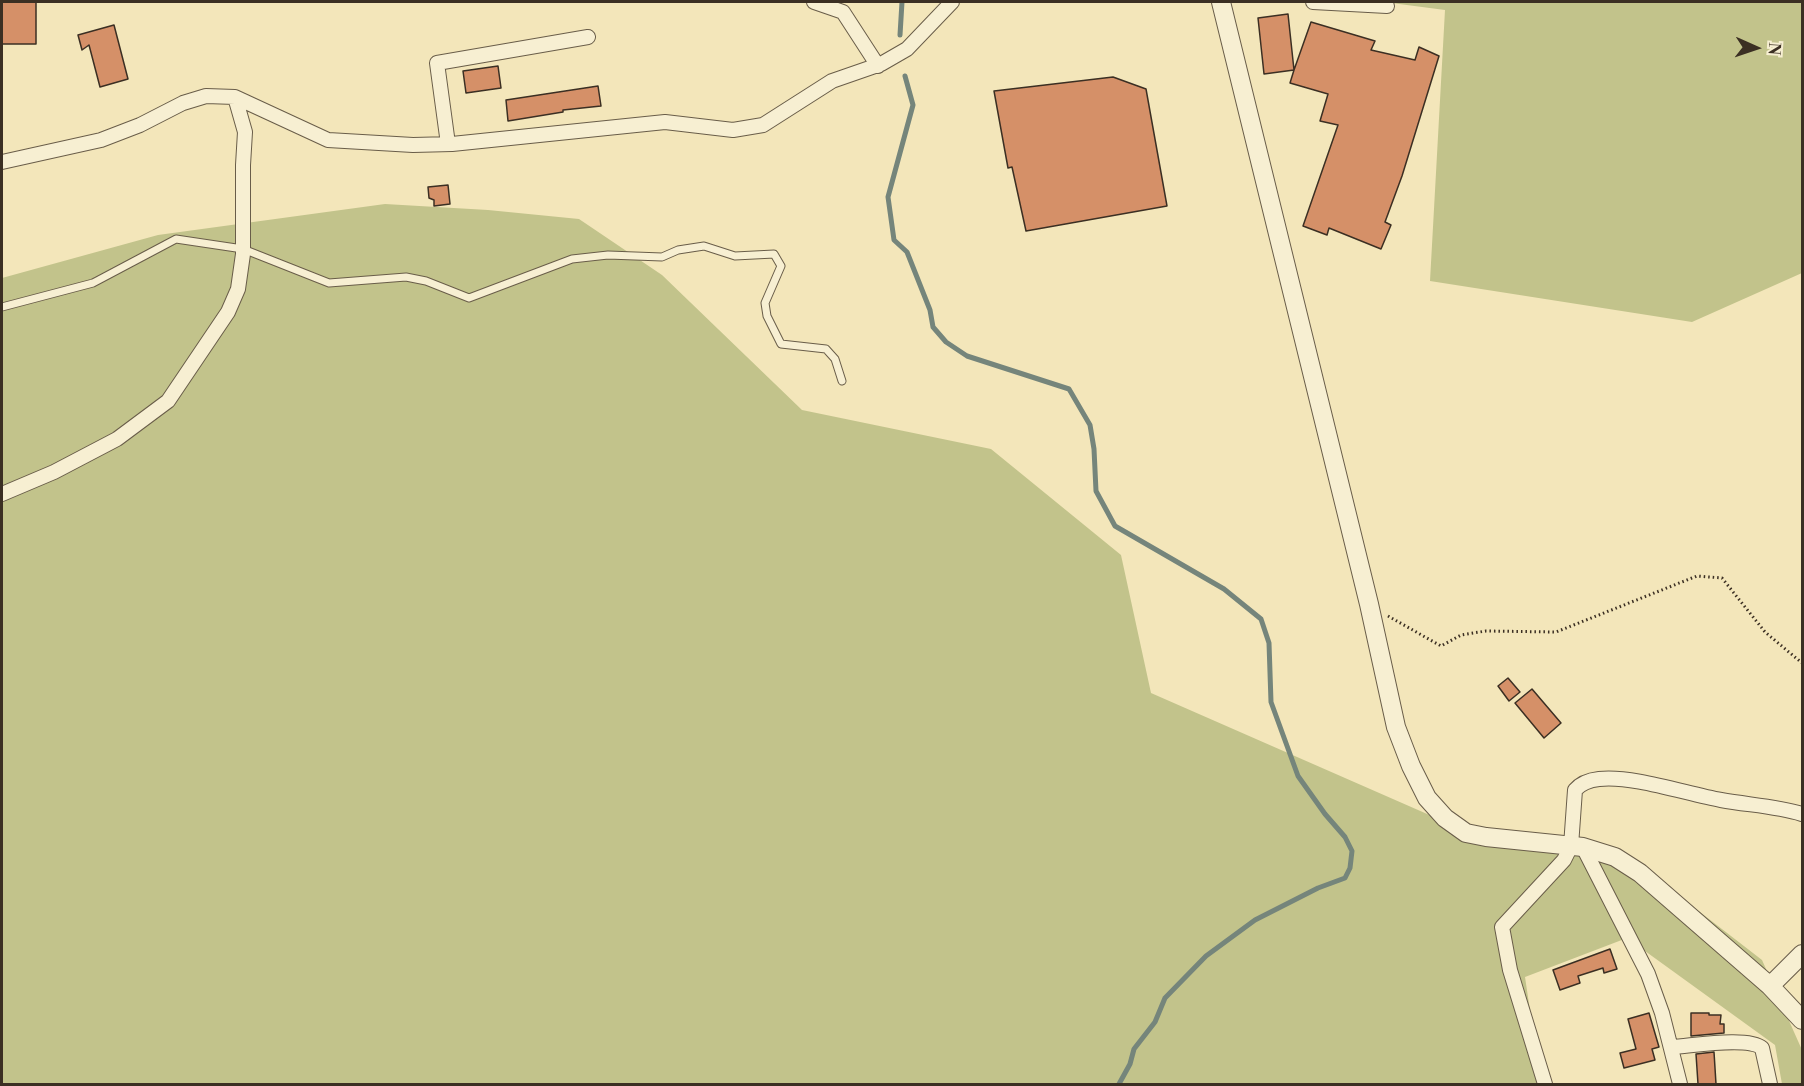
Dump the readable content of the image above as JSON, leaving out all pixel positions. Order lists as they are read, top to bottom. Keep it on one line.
{"north":"right"}
